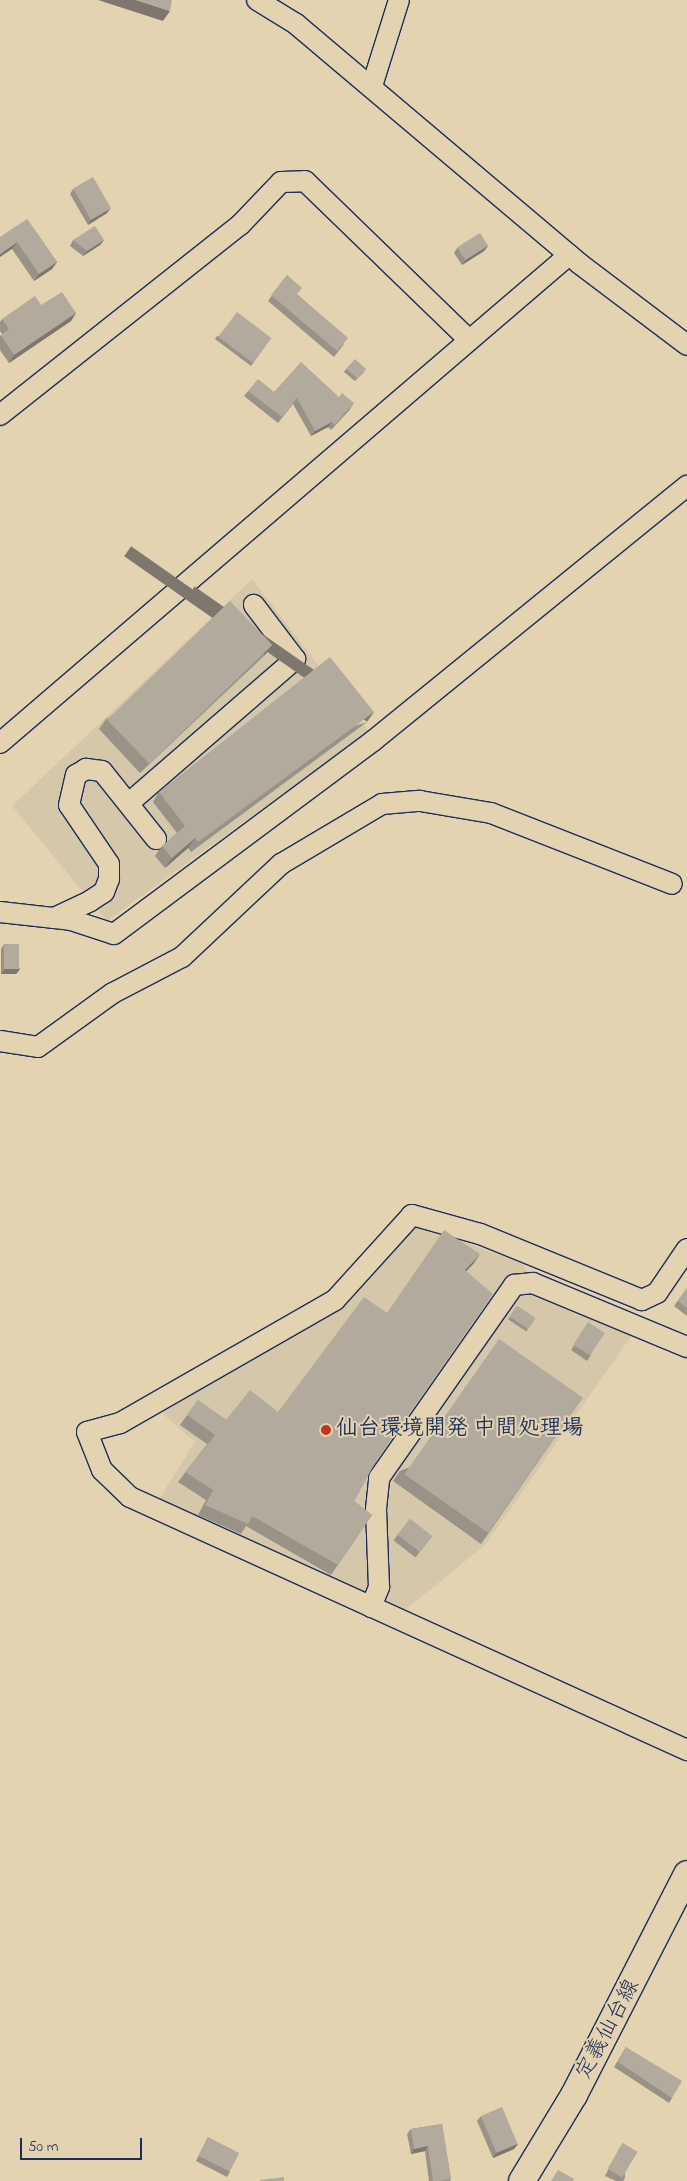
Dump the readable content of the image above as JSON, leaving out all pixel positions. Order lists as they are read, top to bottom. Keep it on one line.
{"streets":{"main road":["定義仙台線"]},"places":["仙台環境開発 中間処理場"],"scale_bar":"50 m"}
